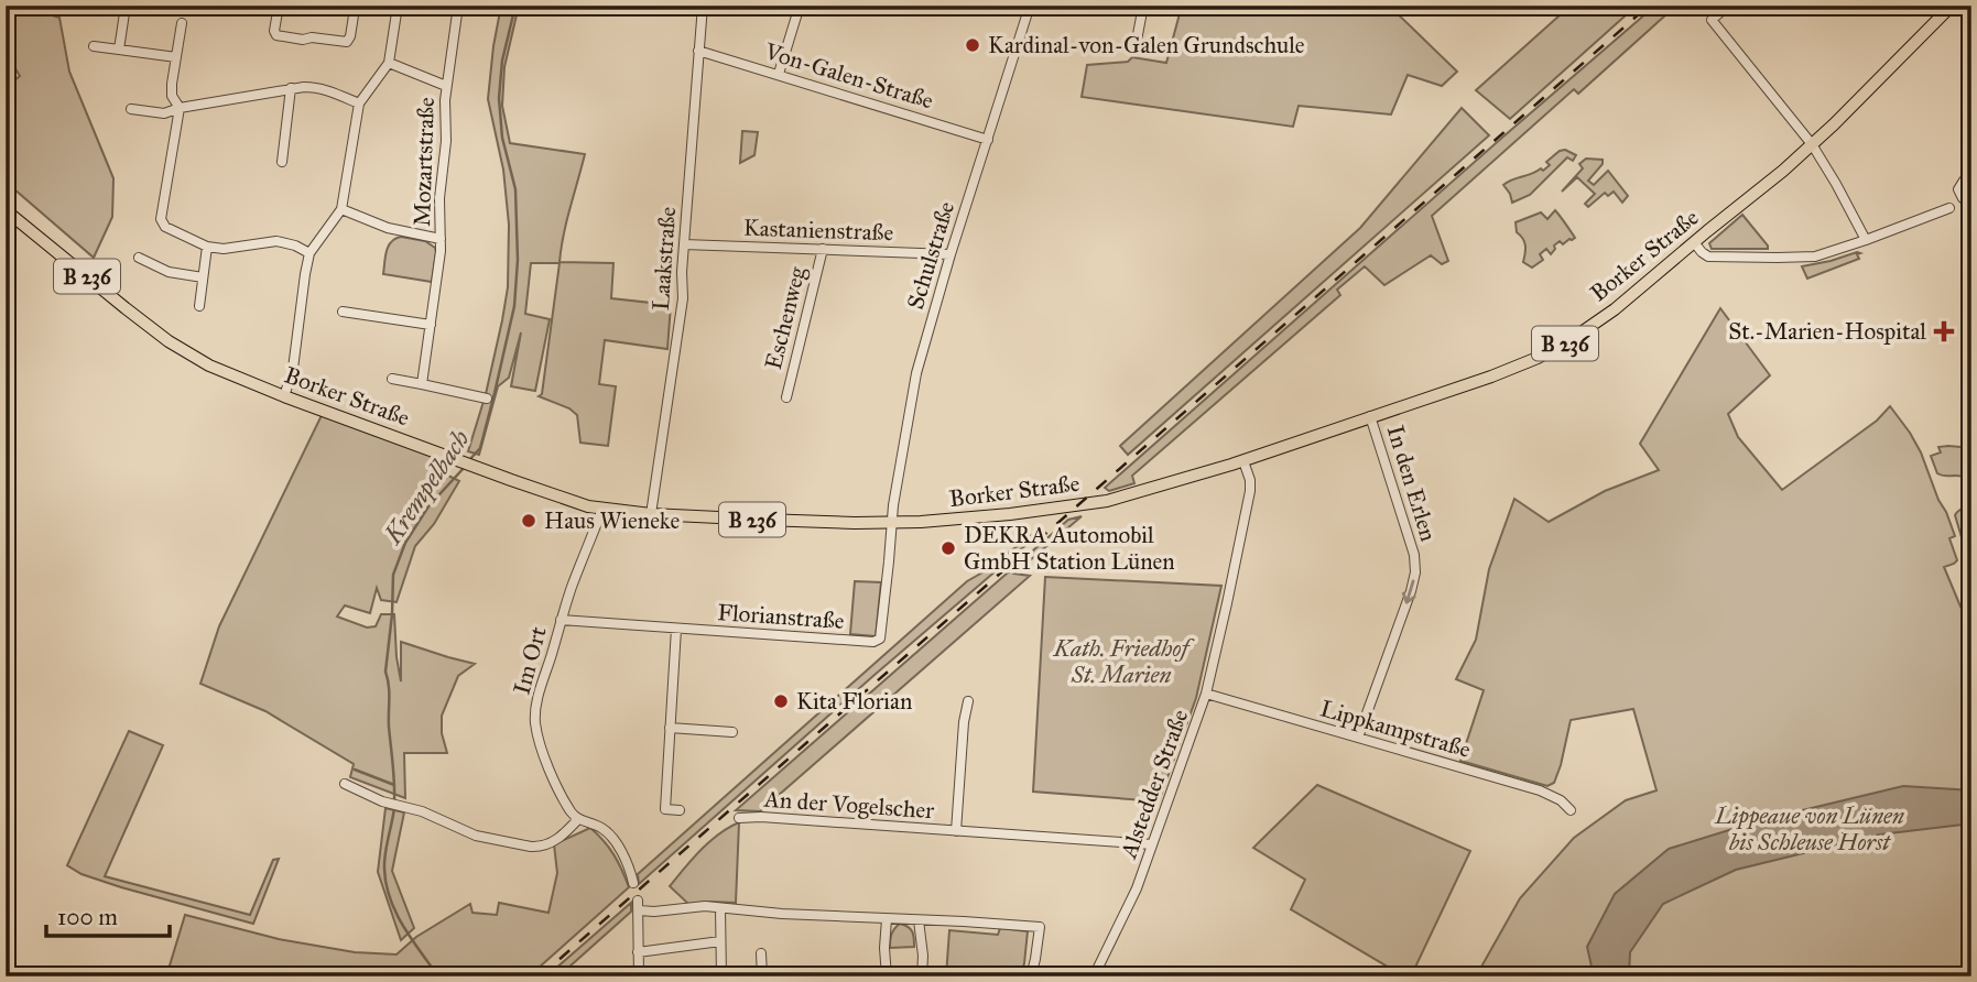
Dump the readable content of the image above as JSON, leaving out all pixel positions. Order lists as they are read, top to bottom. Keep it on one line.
{"streets":{"main road":["Borker Straße","B 236"],"street":["Von-Galen-Straße","Mozartstraße","Kastanienstraße","Schulstraße","Laakstraße","Eschenweg","In den Erlen","Florianstraße","Im Ort","Lippkampstraße","Alstedder Straße","An der Vogelscher"]},"crossings":[["Von-Galen-Straße","Schulstraße"],["Von-Galen-Straße","Laakstraße"],["Kastanienstraße","Schulstraße"],["Kastanienstraße","Laakstraße"],["Kastanienstraße","Eschenweg"],["Schulstraße","Borker Straße"],["Schulstraße","Florianstraße"],["Borker Straße","Laakstraße"],["Borker Straße","In den Erlen"],["Borker Straße","Florianstraße"],["Borker Straße","Im Ort"],["Borker Straße","Alstedder Straße"],["In den Erlen","Lippkampstraße"],["Florianstraße","Im Ort"],["Lippkampstraße","Alstedder Straße"],["Alstedder Straße","An der Vogelscher"]],"one_way":["In den Erlen"],"water":["Krempelbach"],"parks":["Kath. Friedhof St. Marien","Lippeaue von Lünen bis Schleuse Horst"],"places":{"other":["Kardinal-von-Galen Grundschule","Haus Wieneke","DEKRA Automobil GmbH Station Lünen","Kita Florian"],"health":["St.-Marien-Hospital"]},"scale_bar":"100 m"}
